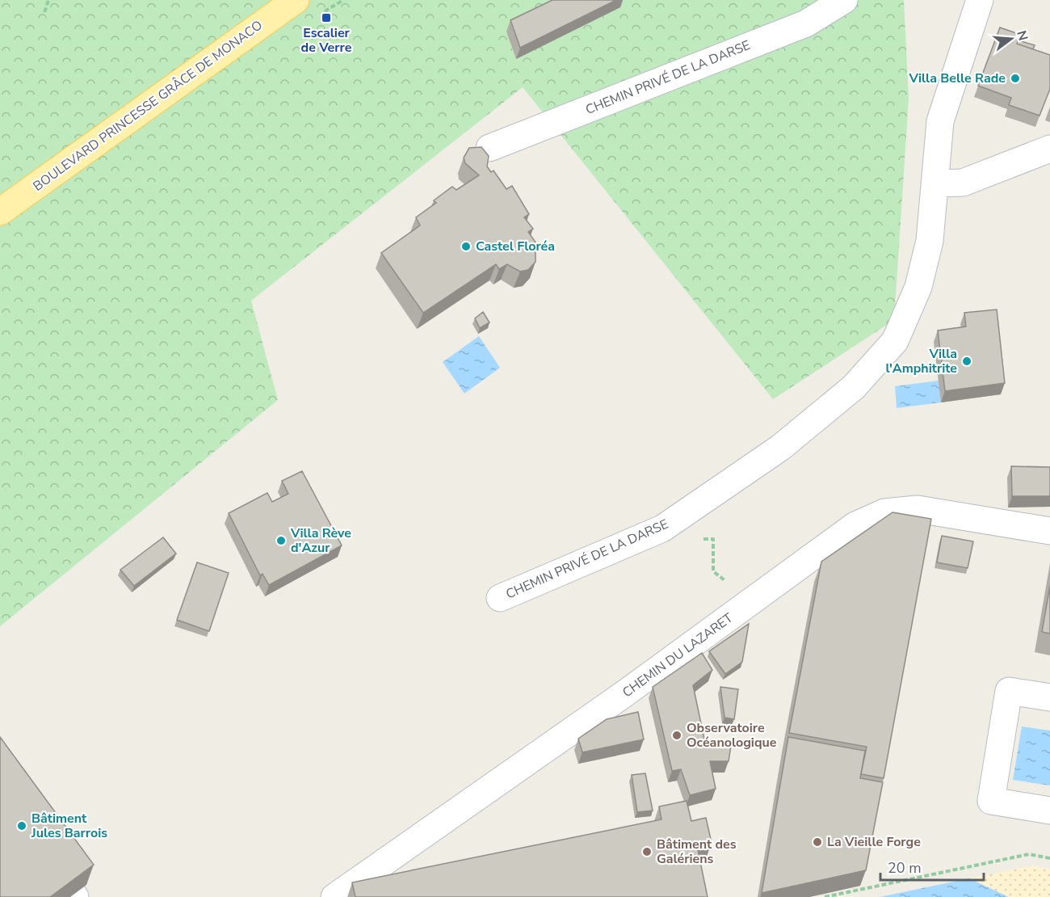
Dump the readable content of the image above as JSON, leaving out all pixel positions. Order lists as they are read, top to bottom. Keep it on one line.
{"streets":{"main road":["BOULEVARD PRINCESSE GRÂCE DE MONACO"],"street":["CHEMIN PRIVÉ DE LA DARSE","CHEMIN DU LAZARET"]},"places":{"transit":["Escalier de Verre"],"other":["Villa Belle Rade","Castel Floréa","Villa l'Amphitrite","Villa Rève d'Azur","Observatoire Océanologique","Bâtiment Jules Barrois","La Vieille Forge","Bâtiment des Galériens"]},"scale_bar":"20 m","north":"right"}
